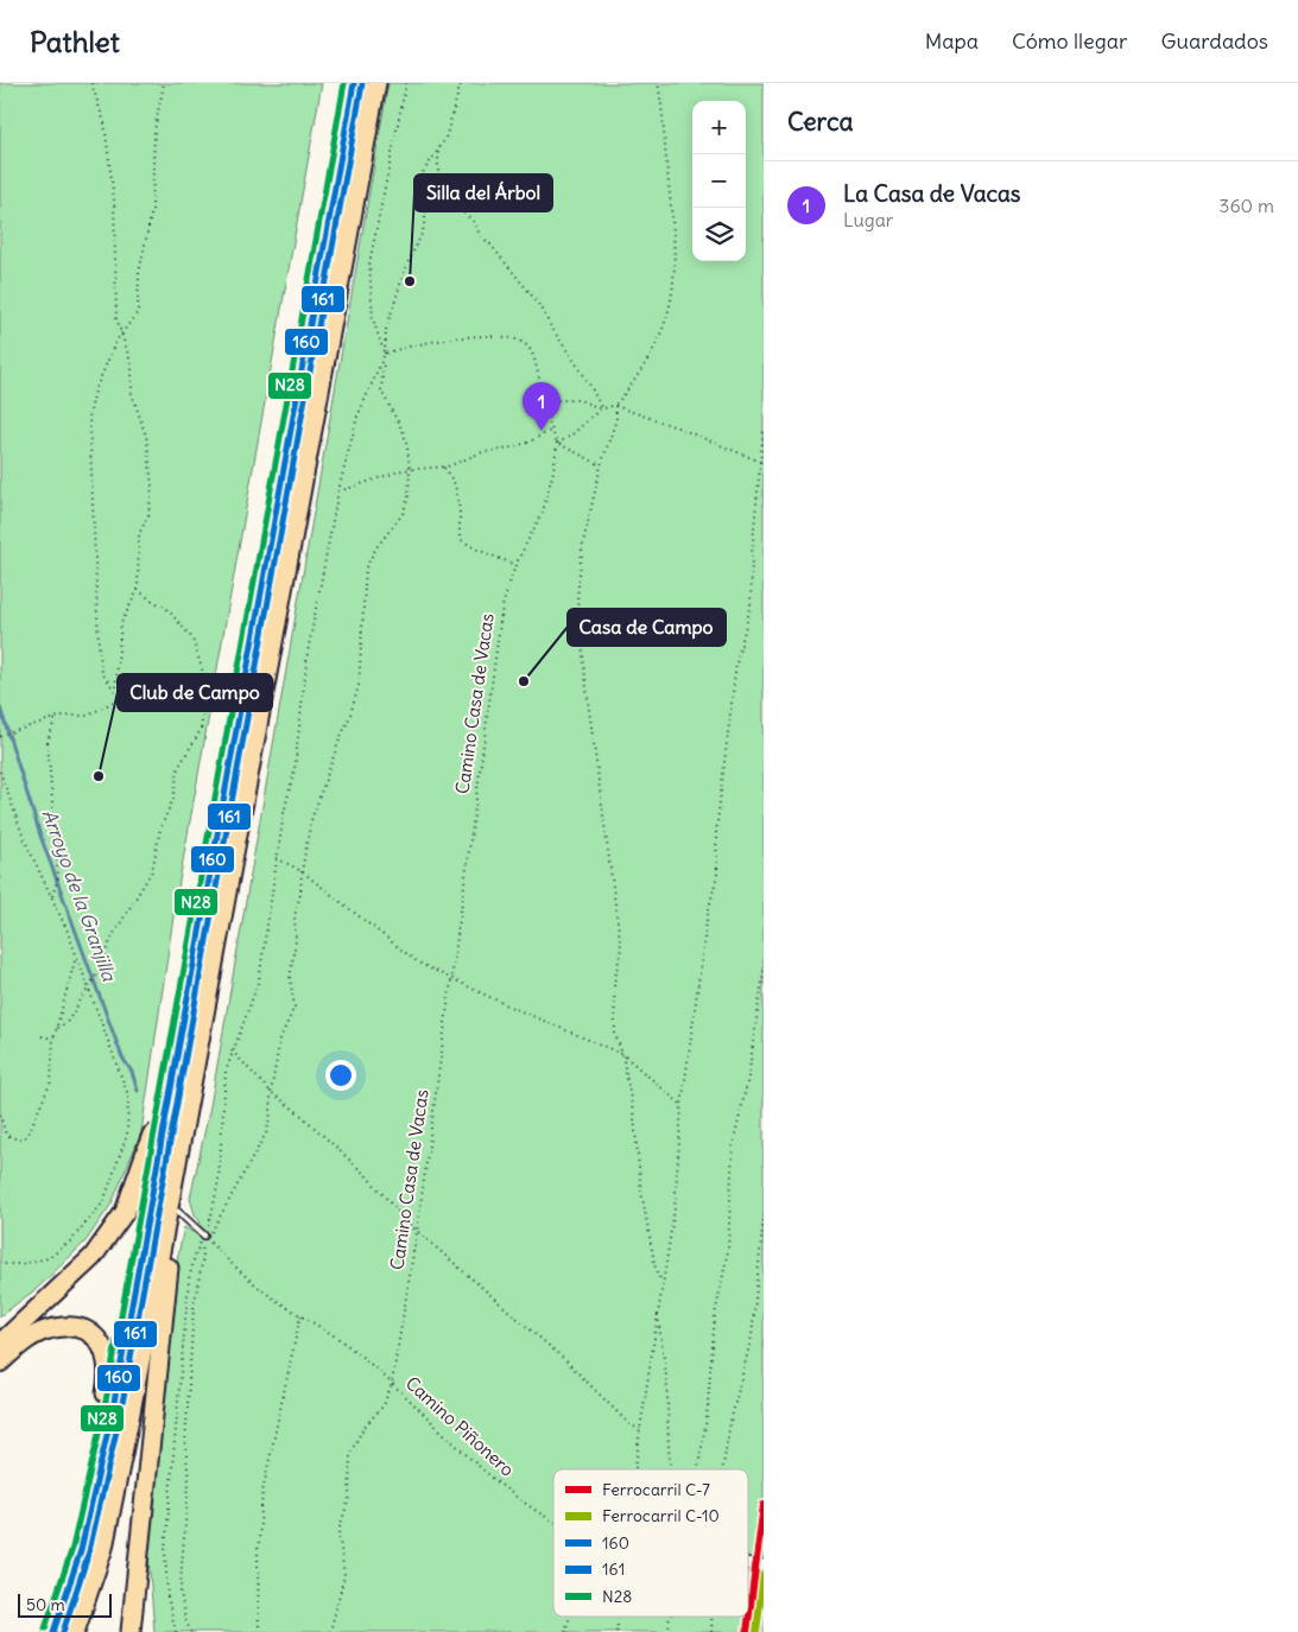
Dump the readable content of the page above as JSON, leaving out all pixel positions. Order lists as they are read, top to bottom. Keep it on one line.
{"streets":{"path":["Camino Casa de Vacas","Camino Piñonero"]},"crossings":[["Camino Casa de Vacas","Camino Piñonero"]],"water":["Arroyo de la Granjilla"],"places":["Silla del Árbol","Casa de Campo","Club de Campo"],"lines":["transit line 160","transit line N28","transit line 161","rail line C-7","rail line C-10"],"legend":["Ferrocarril C-7","Ferrocarril C-10","160","161","N28"],"scale_bar":"50 m","page":{"header":"Pathlet","nav":["Mapa","Cómo llegar","Guardados"],"heading":"Cerca","map_buttons":["+","−"],"list":[{"mark":"1","name":"La Casa de Vacas","note":"Lugar","value":"360 m"}],"pins":"1","scale":"50 m"}}
